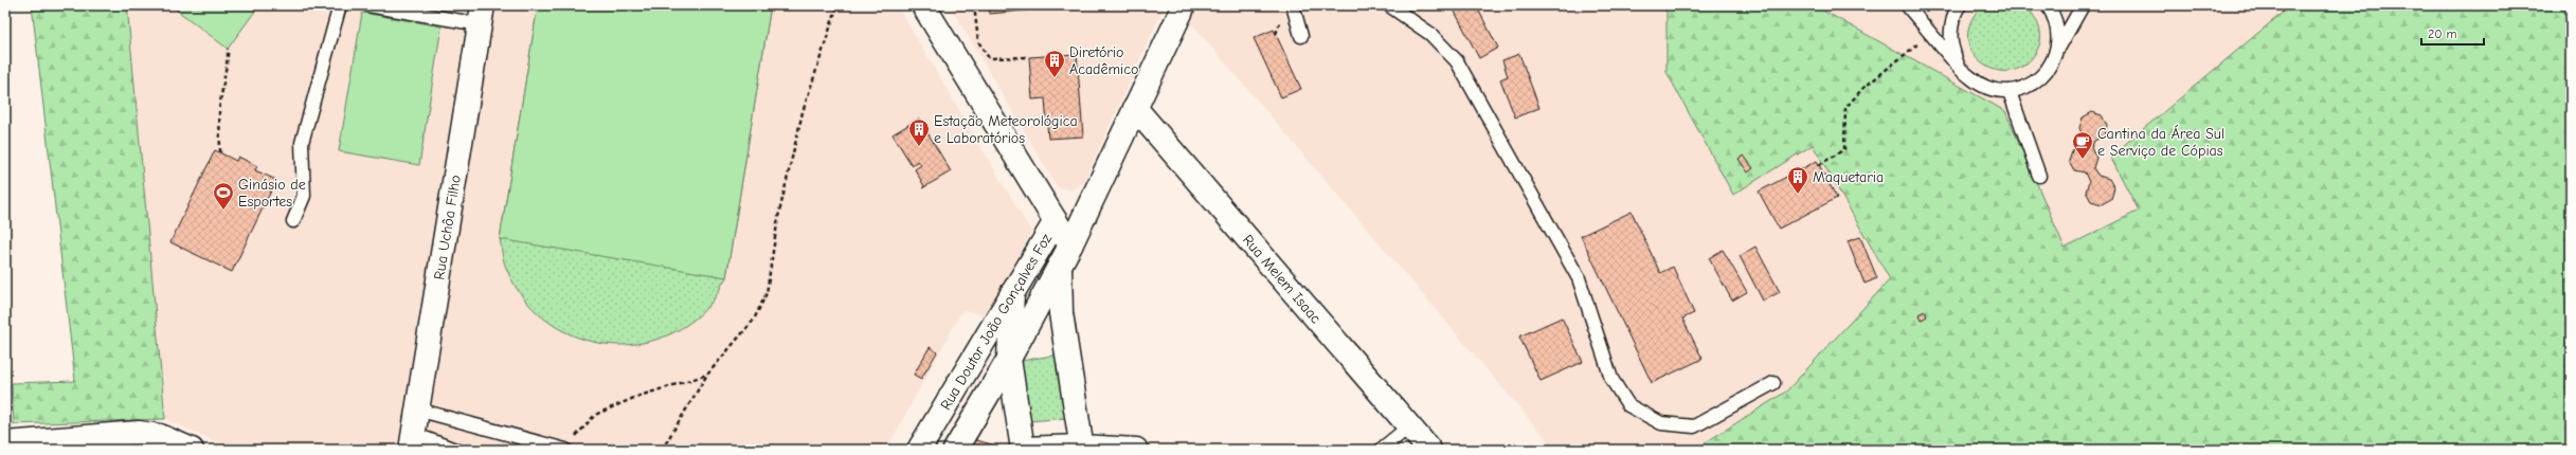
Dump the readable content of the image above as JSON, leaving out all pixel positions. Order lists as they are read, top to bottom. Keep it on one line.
{"streets":{"street":["Rua Uchôa Filho","Rua Melem Isaac","Rua Doutor João Gonçalves Foz"]},"crossings":[["Rua Melem Isaac","Rua Doutor João Gonçalves Foz"]],"places":{"building":["Diretório Acadêmico","Estação Meteorológica e Laboratórios","Maquetaria"],"cafe":["Cantina da Área Sul e Serviço de Cópias"],"sports":["Ginásio de Esportes"]},"scale_bar":"20 m"}
